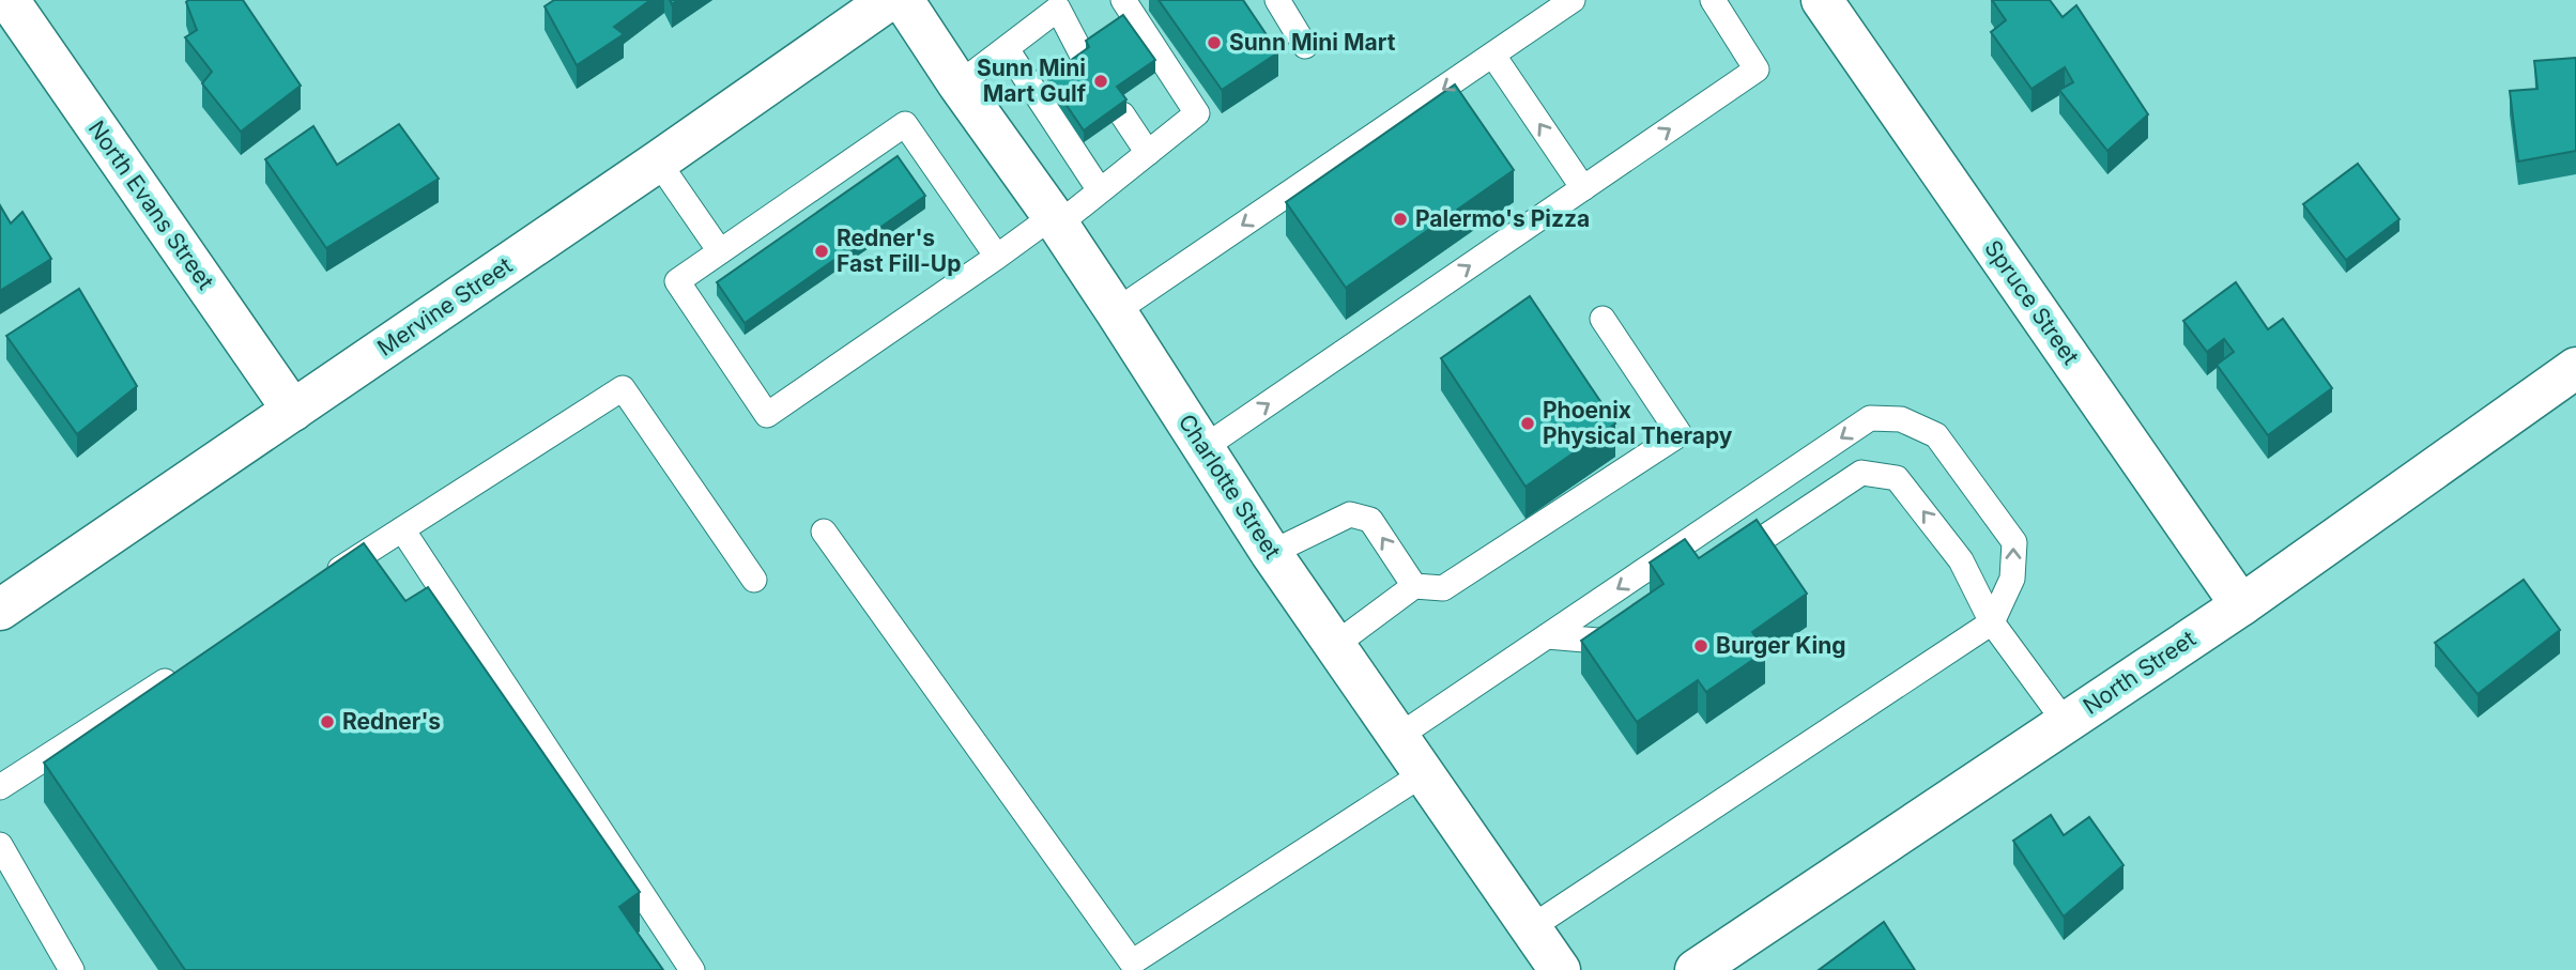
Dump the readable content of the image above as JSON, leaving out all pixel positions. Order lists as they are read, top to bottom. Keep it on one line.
{"streets":{"street":["North Evans Street","Spruce Street","Mervine Street","Charlotte Street","North Street"]},"crossings":[["North Evans Street","Mervine Street"],["Spruce Street","North Street"]],"places":["Sunn Mini Mart","Sunn Mini Mart Gulf","Palermo's Pizza","Redner's Fast Fill-Up","Phoenix Physical Therapy","Burger King","Redner's"]}
